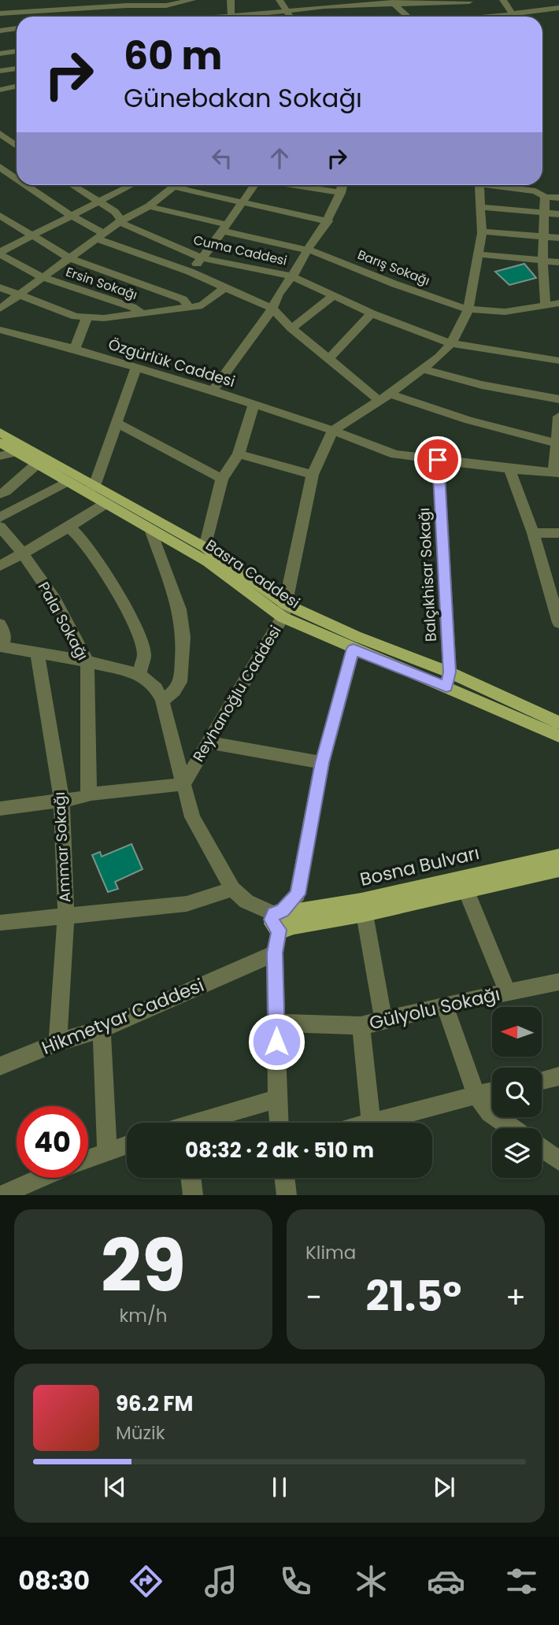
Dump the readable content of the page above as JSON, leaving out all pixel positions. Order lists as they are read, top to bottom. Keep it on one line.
{"streets":{"main road":["Basra Caddesi","Bosna Bulvarı"],"street":["Cuma Caddesi","Barış Sokağı","Ersin Sokağı","Özgürlük Caddesi","Balçıkhisar Sokağı","Pala Sokağı","Reyhanoğlu Caddesi","Ammar Sokağı","Gülyolu Sokağı","Hikmetyar Caddesi"]},"crossings":[["Özgürlük Caddesi","Balçıkhisar Sokağı"],["Özgürlük Caddesi","Reyhanoğlu Caddesi"],["Basra Caddesi","Balçıkhisar Sokağı"],["Basra Caddesi","Reyhanoğlu Caddesi"],["Ammar Sokağı","Hikmetyar Caddesi"]],"north":"left","page":{"turn":["60 m","Günebakan Sokağı"],"limit":"40","trip":"08:32 · 2 dk · 510 m","tile":[["29","km/h"],"Klima"],"heat":["−","21.5°","+"],"song":["96.2 FM","Müzik"],"tabs":"08:30"}}
